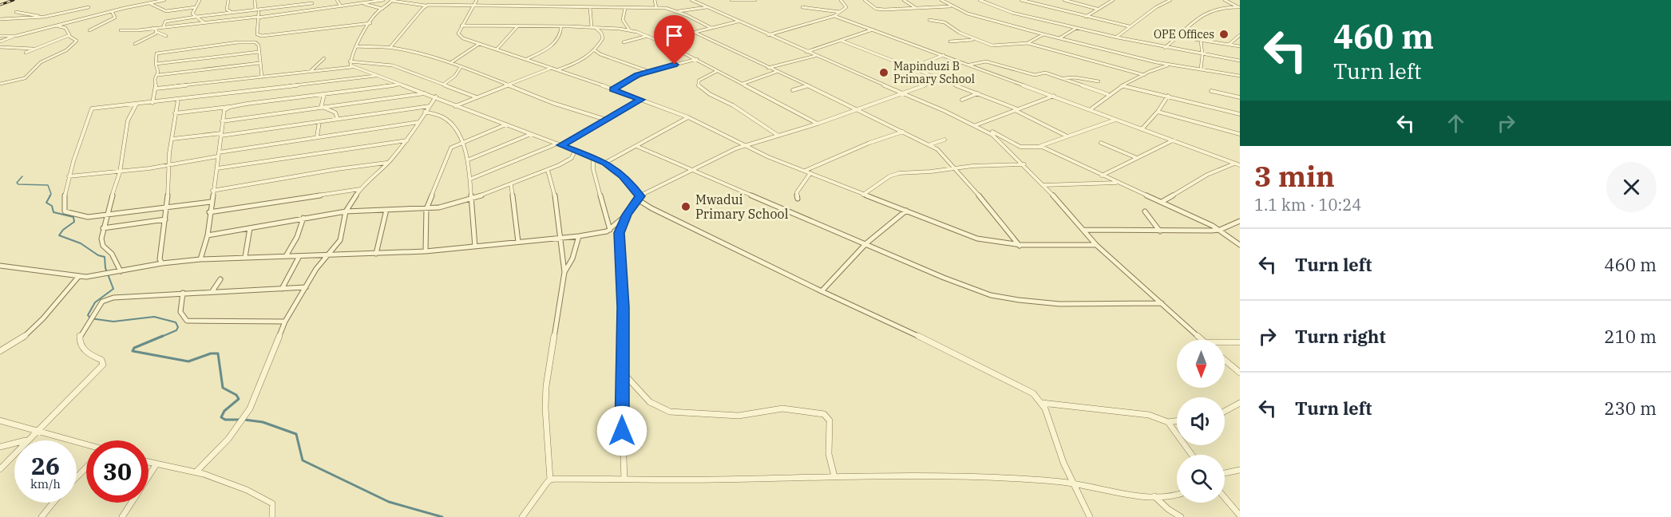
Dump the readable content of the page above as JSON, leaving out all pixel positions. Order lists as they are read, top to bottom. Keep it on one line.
{"places":["OPE Offices","Mapinduzi B Primary School","Mwadui Primary School"],"north":"bottom","page":{"turn":["460 m","Turn left"],"heading":["3 min","1.1 km · 10:24"],"list":[{"name":"Turn left","value":"460 m"},{"name":"Turn right","value":"210 m"},{"name":"Turn left","value":"230 m"}],"speed":"26 km/h","limit":"30"}}
